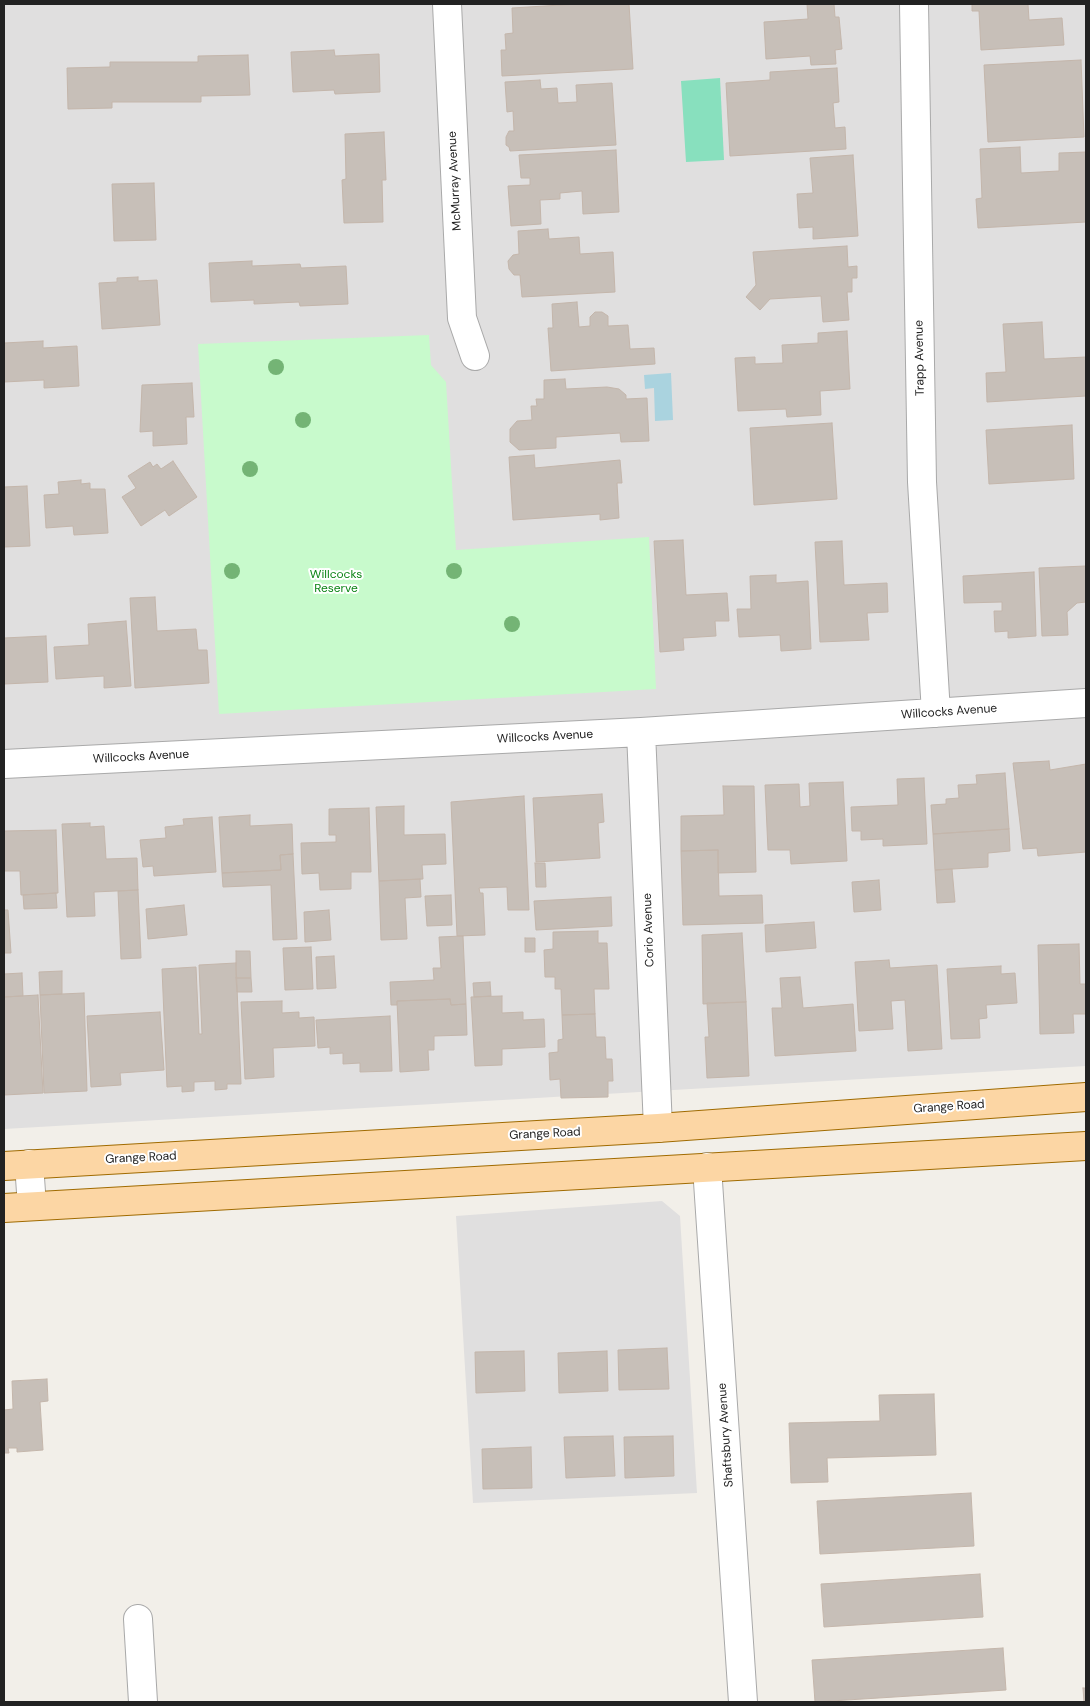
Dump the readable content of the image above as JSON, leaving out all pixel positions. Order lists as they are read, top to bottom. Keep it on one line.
{"streets":{"main road":["Grange Road"],"street":["McMurray Avenue","Trapp Avenue","Willcocks Avenue","Corio Avenue","Shaftsbury Avenue"]},"crossings":[["Trapp Avenue","Willcocks Avenue"],["Willcocks Avenue","Corio Avenue"],["Corio Avenue","Grange Road"]],"parks":["Willcocks Reserve"]}
